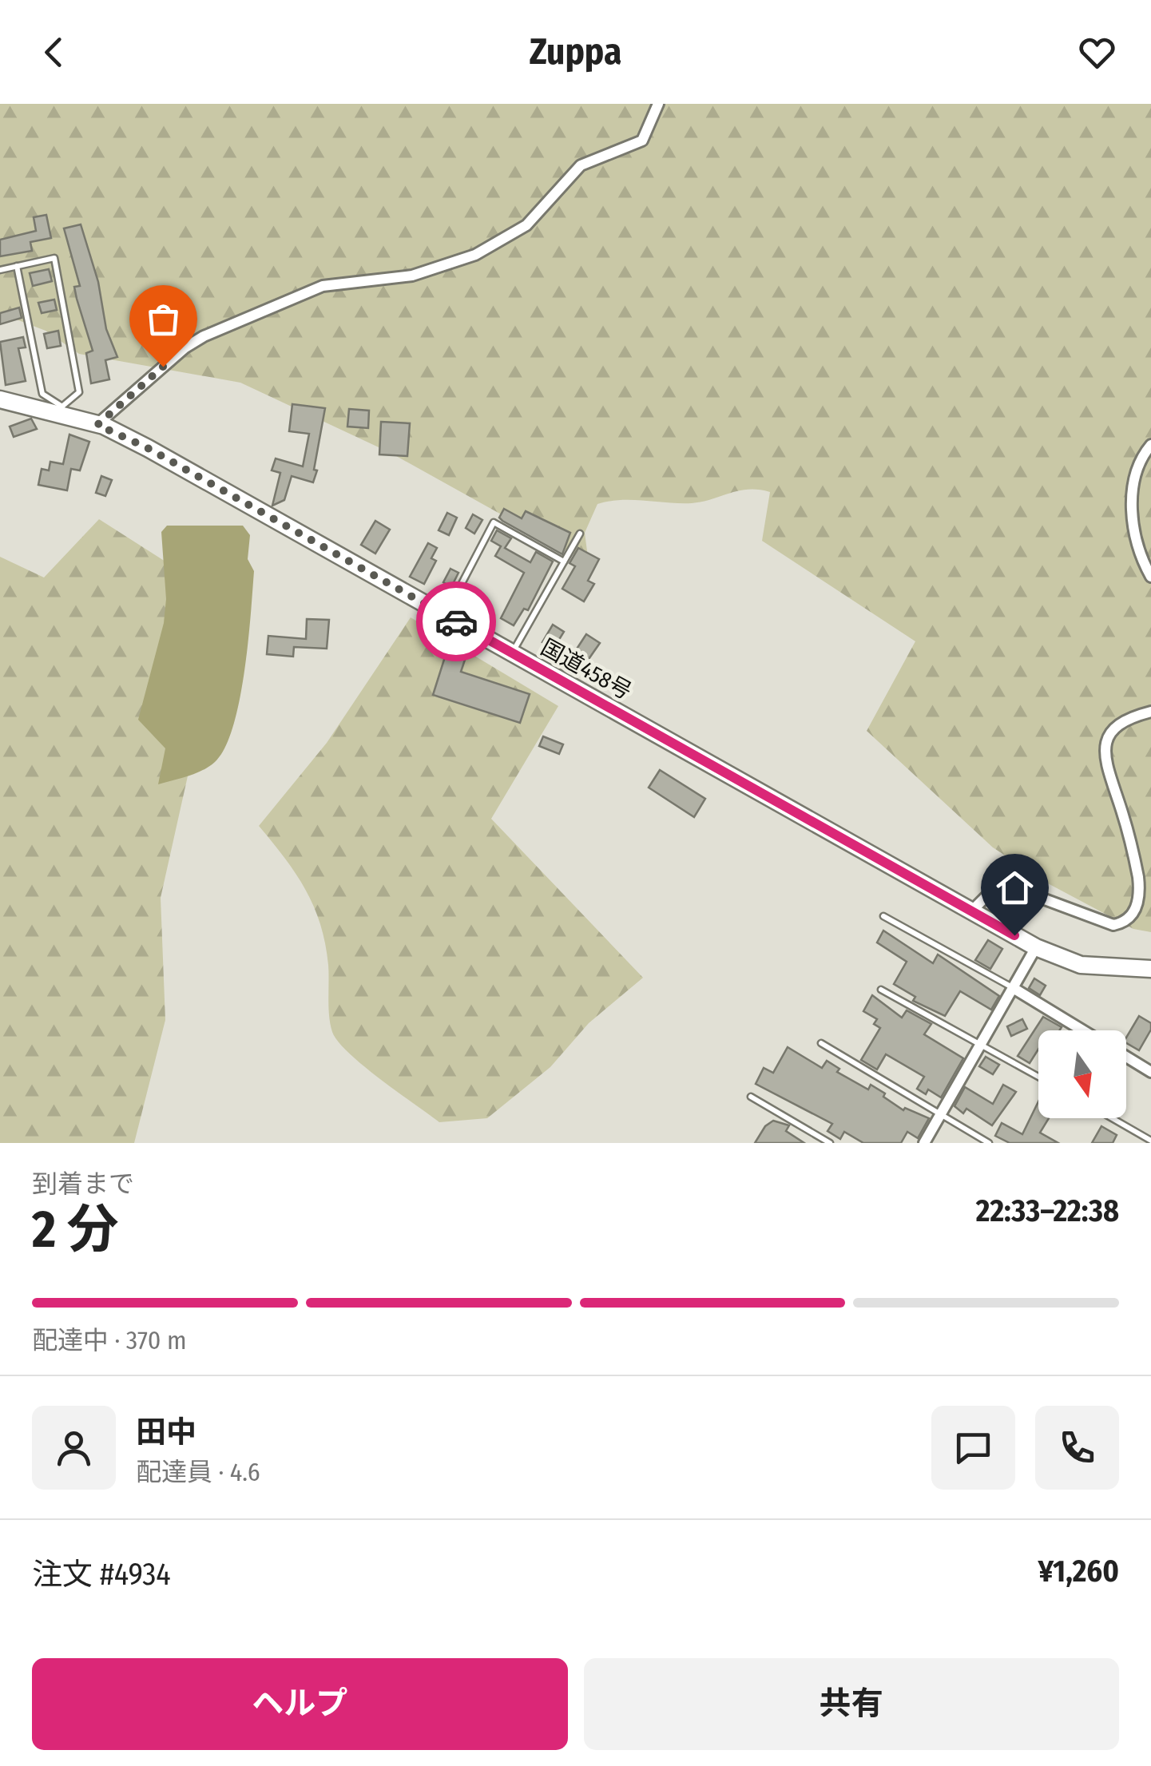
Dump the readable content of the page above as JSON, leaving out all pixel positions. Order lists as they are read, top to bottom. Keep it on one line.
{"streets":{"highway":["国道458号"]},"north":"bottom","page":{"header":"Zuppa","heading":["2 分","到着まで","22:33–22:38"],"panel":["田中","配達員 · 4.6","注文 #4934","¥1,260"],"bar":"配達中 · 370 m","buttons":["ヘルプ","共有"]}}
